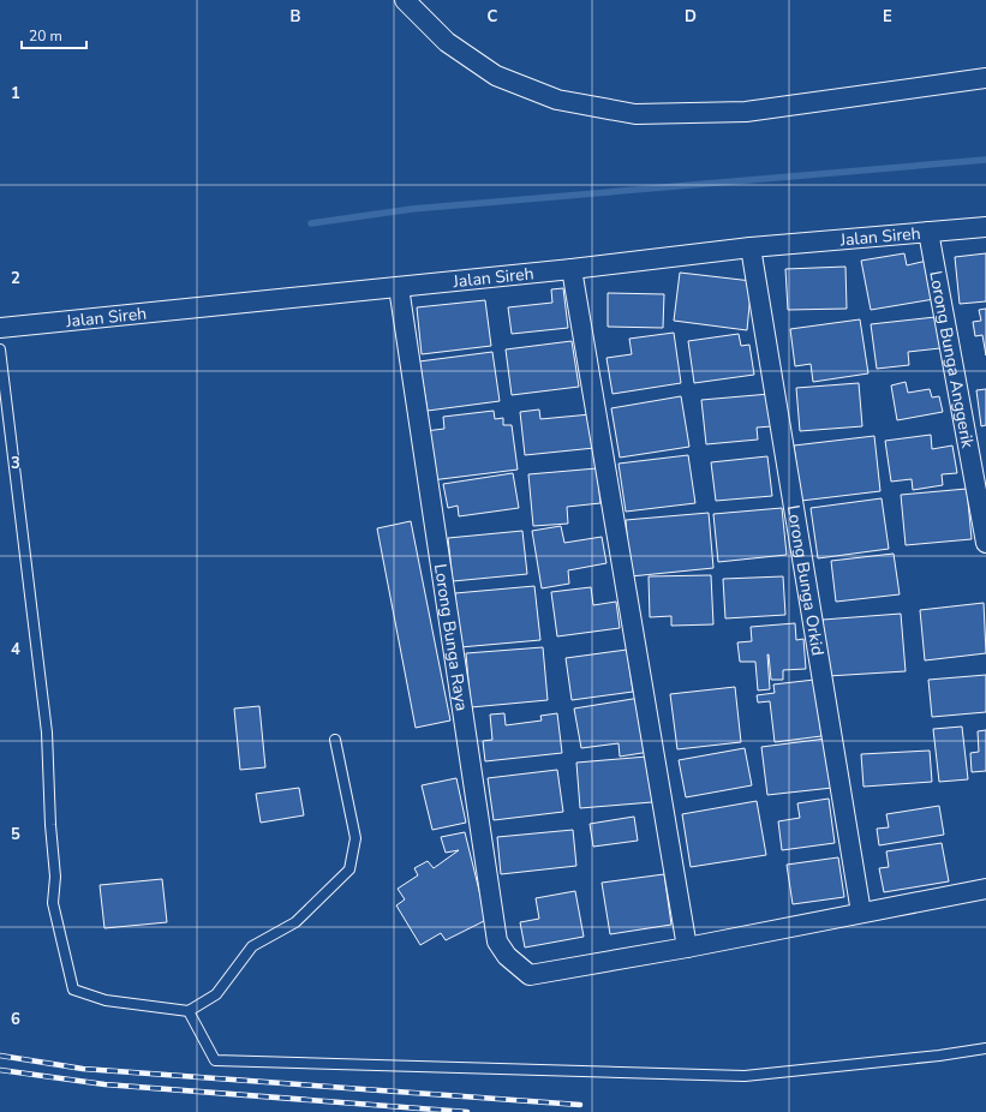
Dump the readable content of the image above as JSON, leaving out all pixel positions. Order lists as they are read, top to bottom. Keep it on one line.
{"streets":{"street":["Jalan Sireh","Lorong Bunga Anggerik","Lorong Bunga Orkid","Lorong Bunga Raya"]},"crossings":[["Jalan Sireh","Lorong Bunga Anggerik"],["Jalan Sireh","Lorong Bunga Orkid"],["Jalan Sireh","Lorong Bunga Raya"]],"scale_bar":"20 m","grid":{"columns":["B","C","D","E"],"rows":["1","2","3","4","5","6"]}}
